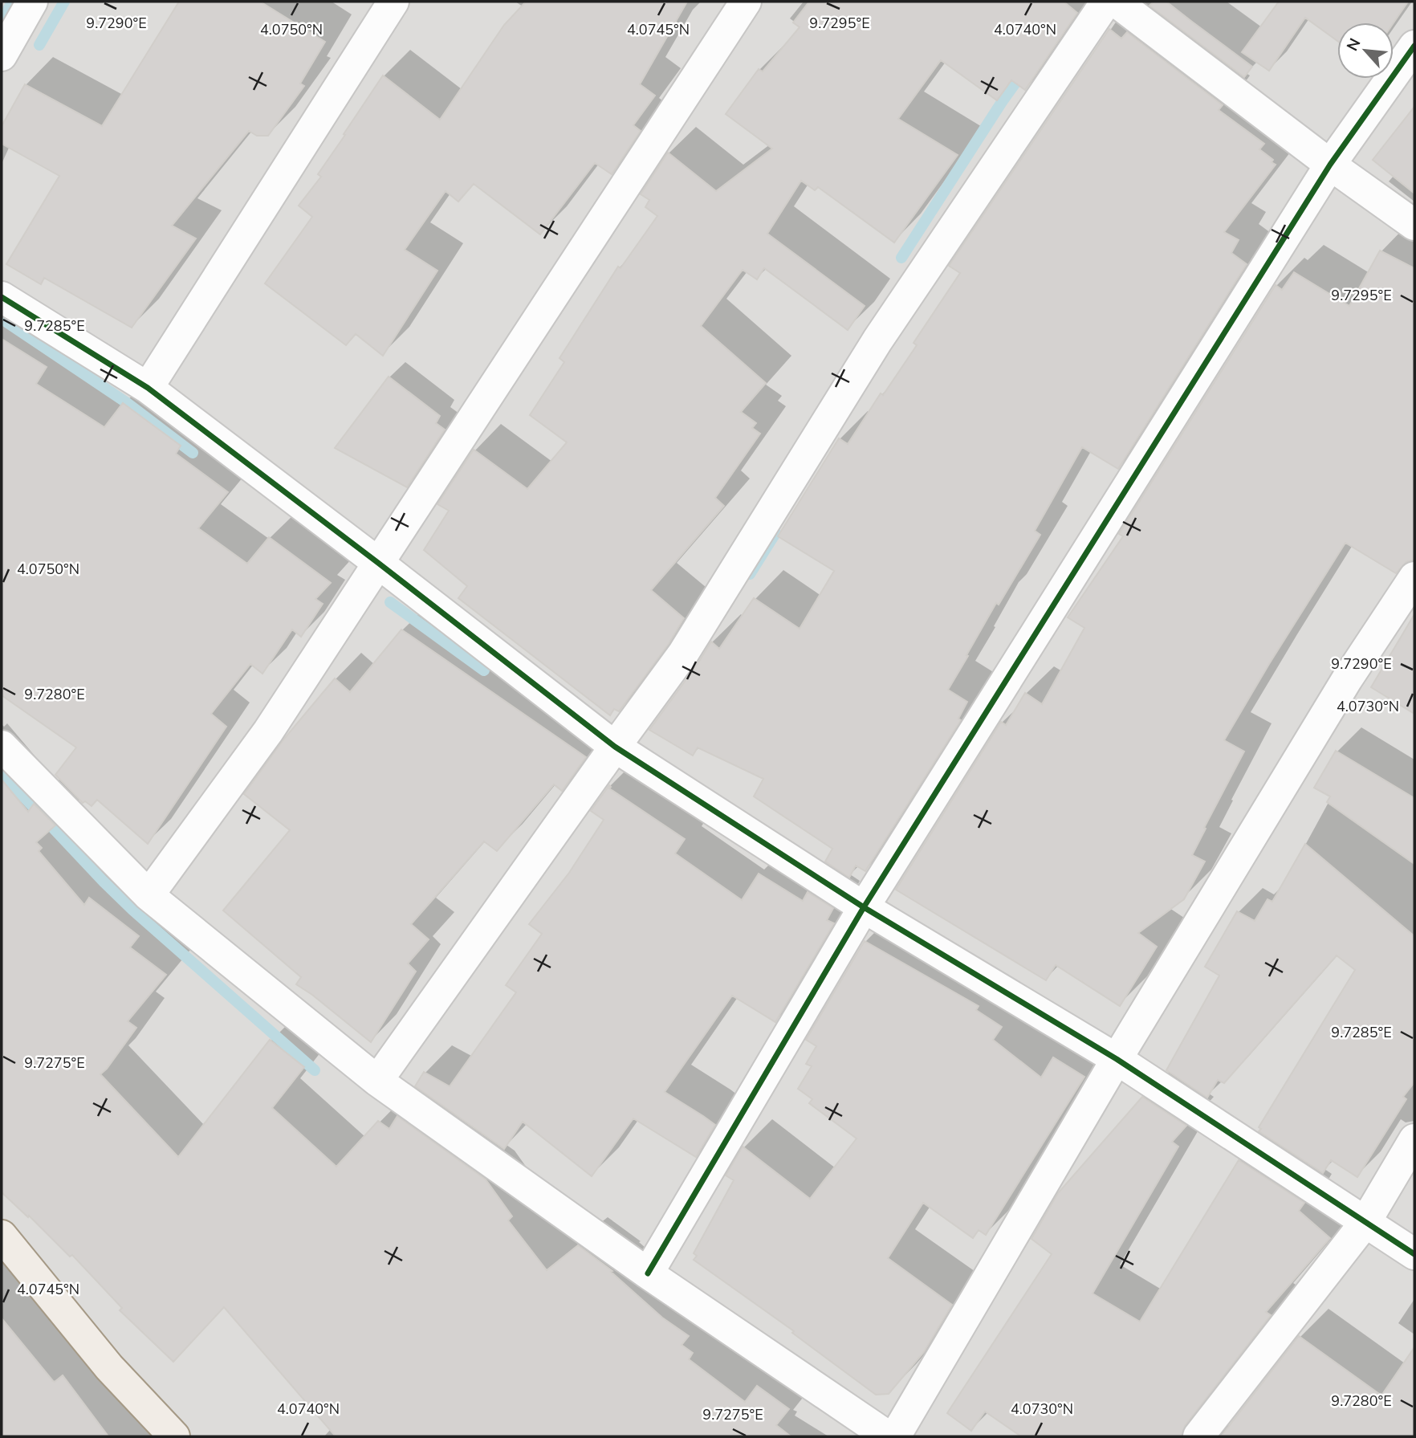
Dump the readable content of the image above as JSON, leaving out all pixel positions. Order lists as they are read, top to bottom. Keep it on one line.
{"north":"top left","coordinates":["9.7290°E","9.7295°E","4.0750°N","4.0745°N","4.0740°N","9.7285°E","9.7280°E","4.0730°N","9.7275°E"]}
